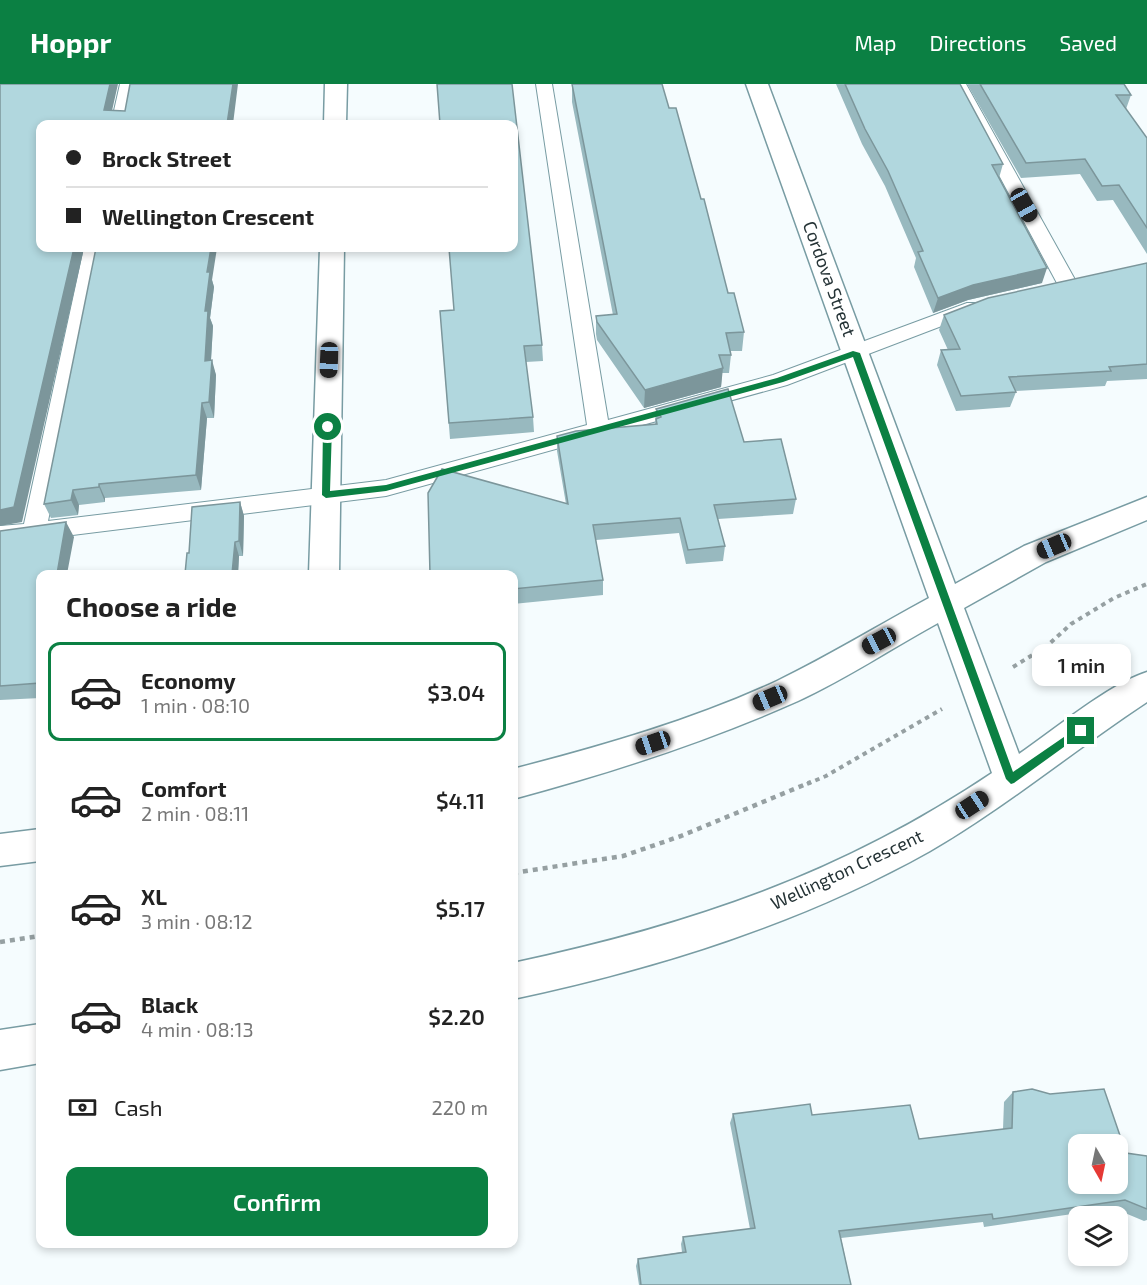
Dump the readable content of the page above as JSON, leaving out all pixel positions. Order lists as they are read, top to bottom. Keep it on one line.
{"streets":{"street":["Cordova Street","Wellington Crescent"]},"crossings":[["Cordova Street","Wellington Crescent"]],"north":"bottom","page":{"header":"Hoppr","nav":["Map","Directions","Saved"],"banner":["Brock Street","Wellington Crescent"],"heading":"Choose a ride","list":[{"name":"Economy","note":"1 min · 08:10","value":"$3.04"},{"name":"Comfort","note":"2 min · 08:11","value":"$4.11"},{"name":"XL","note":"3 min · 08:12","value":"$5.17"},{"name":"Black","note":"4 min · 08:13","value":"$2.20"}],"bubble":"1 min","pay":["Cash","220 m"],"buttons":"Confirm"}}
